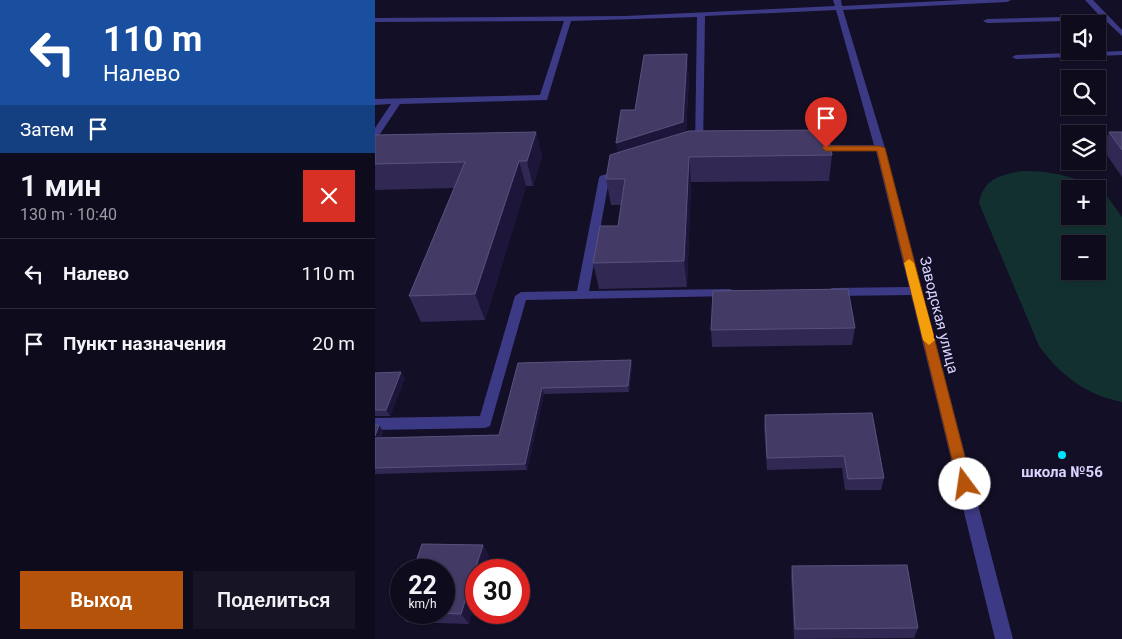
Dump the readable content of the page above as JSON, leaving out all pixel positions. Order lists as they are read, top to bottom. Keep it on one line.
{"streets":{"street":["Заводская улица"]},"places":["школа №56"],"page":{"turn":["110 m","Налево"],"map_buttons":["+","−"],"then":"Затем","heading":["1 мин","130 m · 10:40"],"list":[{"name":"Налево","value":"110 m"},{"name":"Пункт назначения","value":"20 m"}],"speed":"22 km/h","limit":"30","buttons":["Выход","Поделиться"]}}
